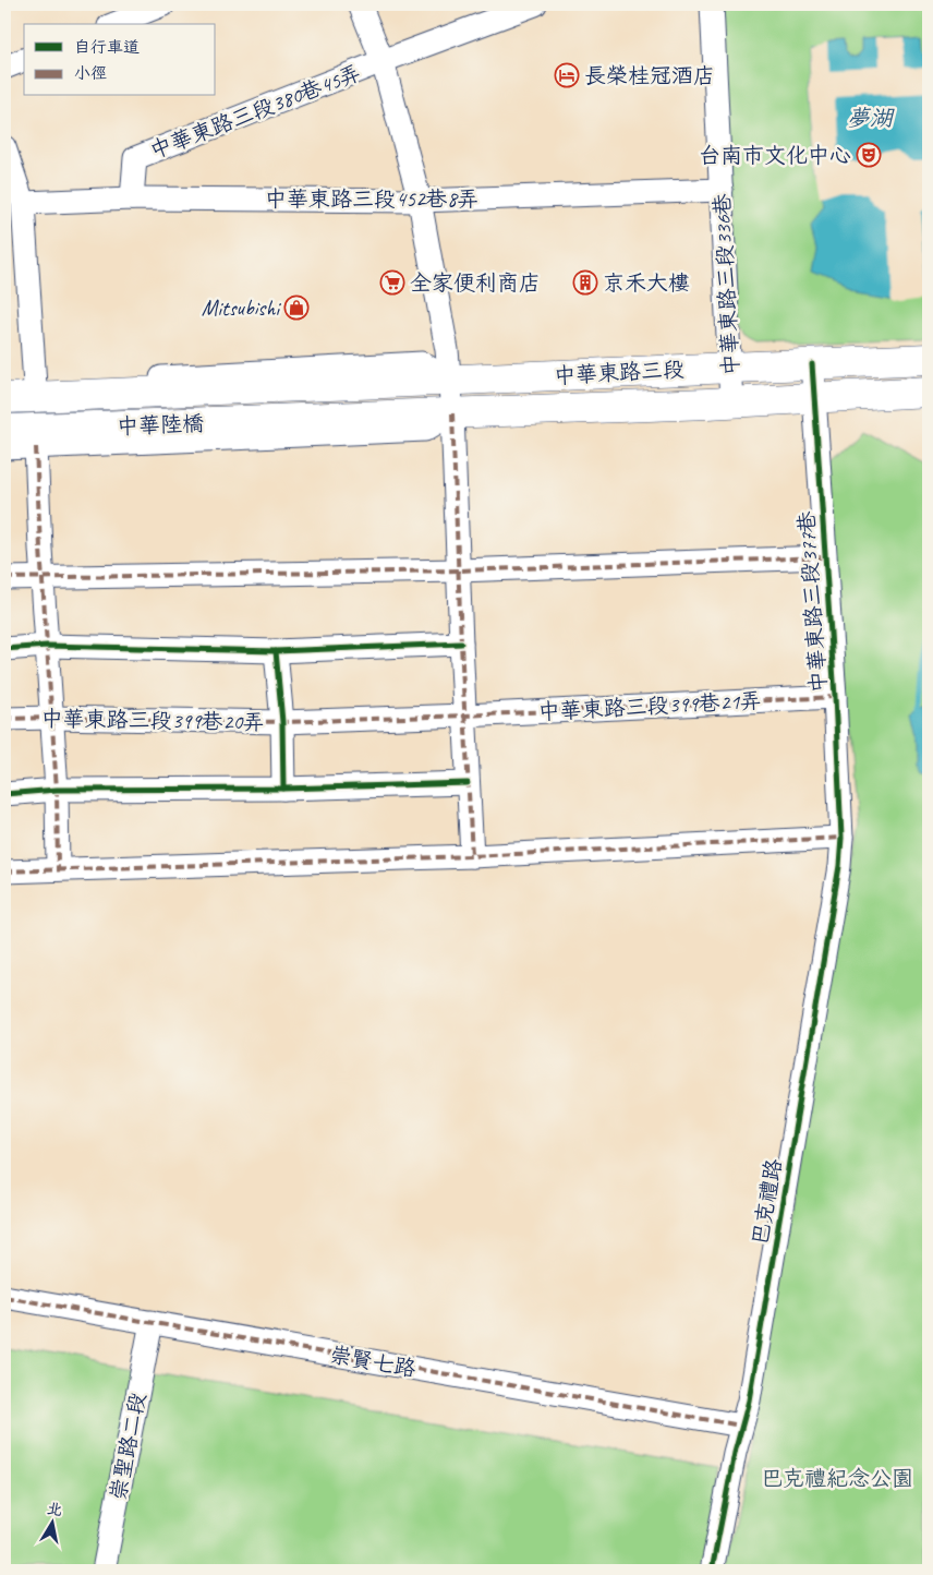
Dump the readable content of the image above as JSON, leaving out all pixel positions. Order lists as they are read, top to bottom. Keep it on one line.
{"streets":{"main road":["中華東路三段","中華陸橋"],"street":["中華東路三段380巷45弄","中華東路三段452巷8弄","中華東路三段336巷","中華東路三段377巷","中華東路三段399巷21弄","中華東路三段399巷20弄","巴克禮路","崇賢七路","崇聖路二段"]},"crossings":[["中華東路三段380巷45弄","中華東路三段452巷8弄"],["中華東路三段452巷8弄","中華東路三段336巷"],["中華東路三段336巷","中華東路三段"],["中華東路三段","中華陸橋"],["中華東路三段","中華東路三段377巷"],["中華東路三段377巷","中華東路三段399巷21弄"],["中華東路三段377巷","巴克禮路"],["中華東路三段399巷21弄","中華東路三段399巷20弄"],["巴克禮路","崇賢七路"],["崇賢七路","崇聖路二段"]],"water":["夢湖"],"parks":["巴克禮紀念公園"],"places":{"hotel":["長榮桂冠酒店"],"theatre":["台南市文化中心"],"supermarket":["全家便利商店"],"building":["京禾大樓"],"shop":["Mitsubishi"]},"legend":["自行車道","小徑"],"north":"top"}
